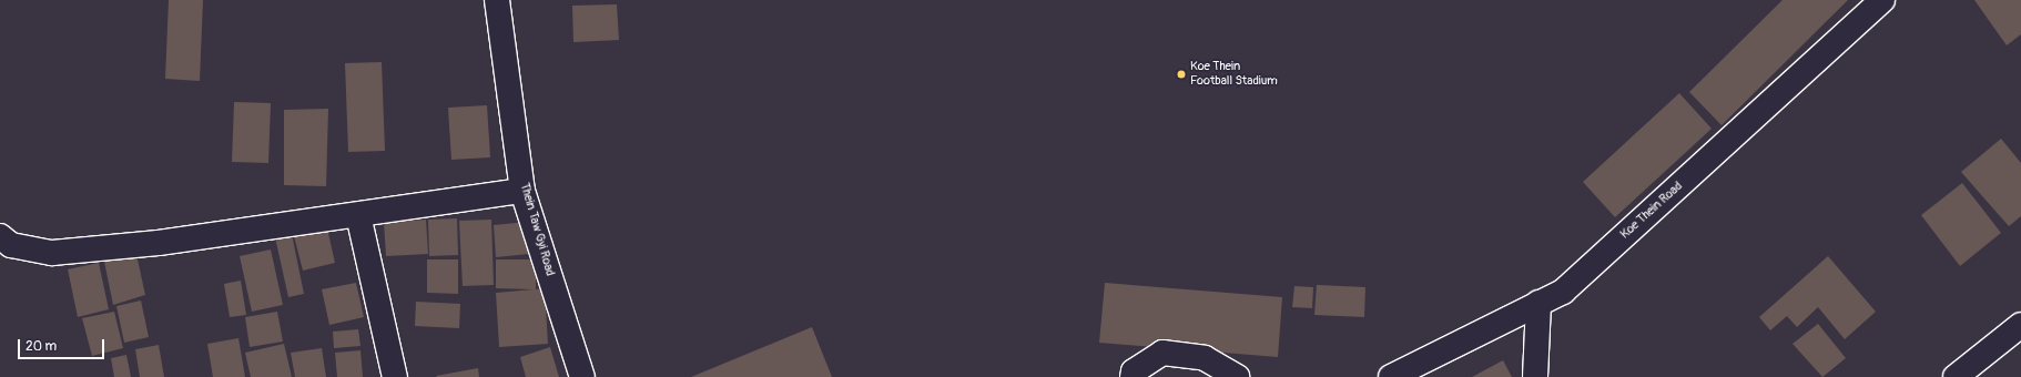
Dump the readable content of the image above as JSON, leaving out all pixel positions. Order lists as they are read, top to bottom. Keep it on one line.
{"streets":{"street":["Koe Thein Road","Thein Taw Gyi Road"]},"places":["Koe Thein Football Stadium"],"scale_bar":"20 m"}
